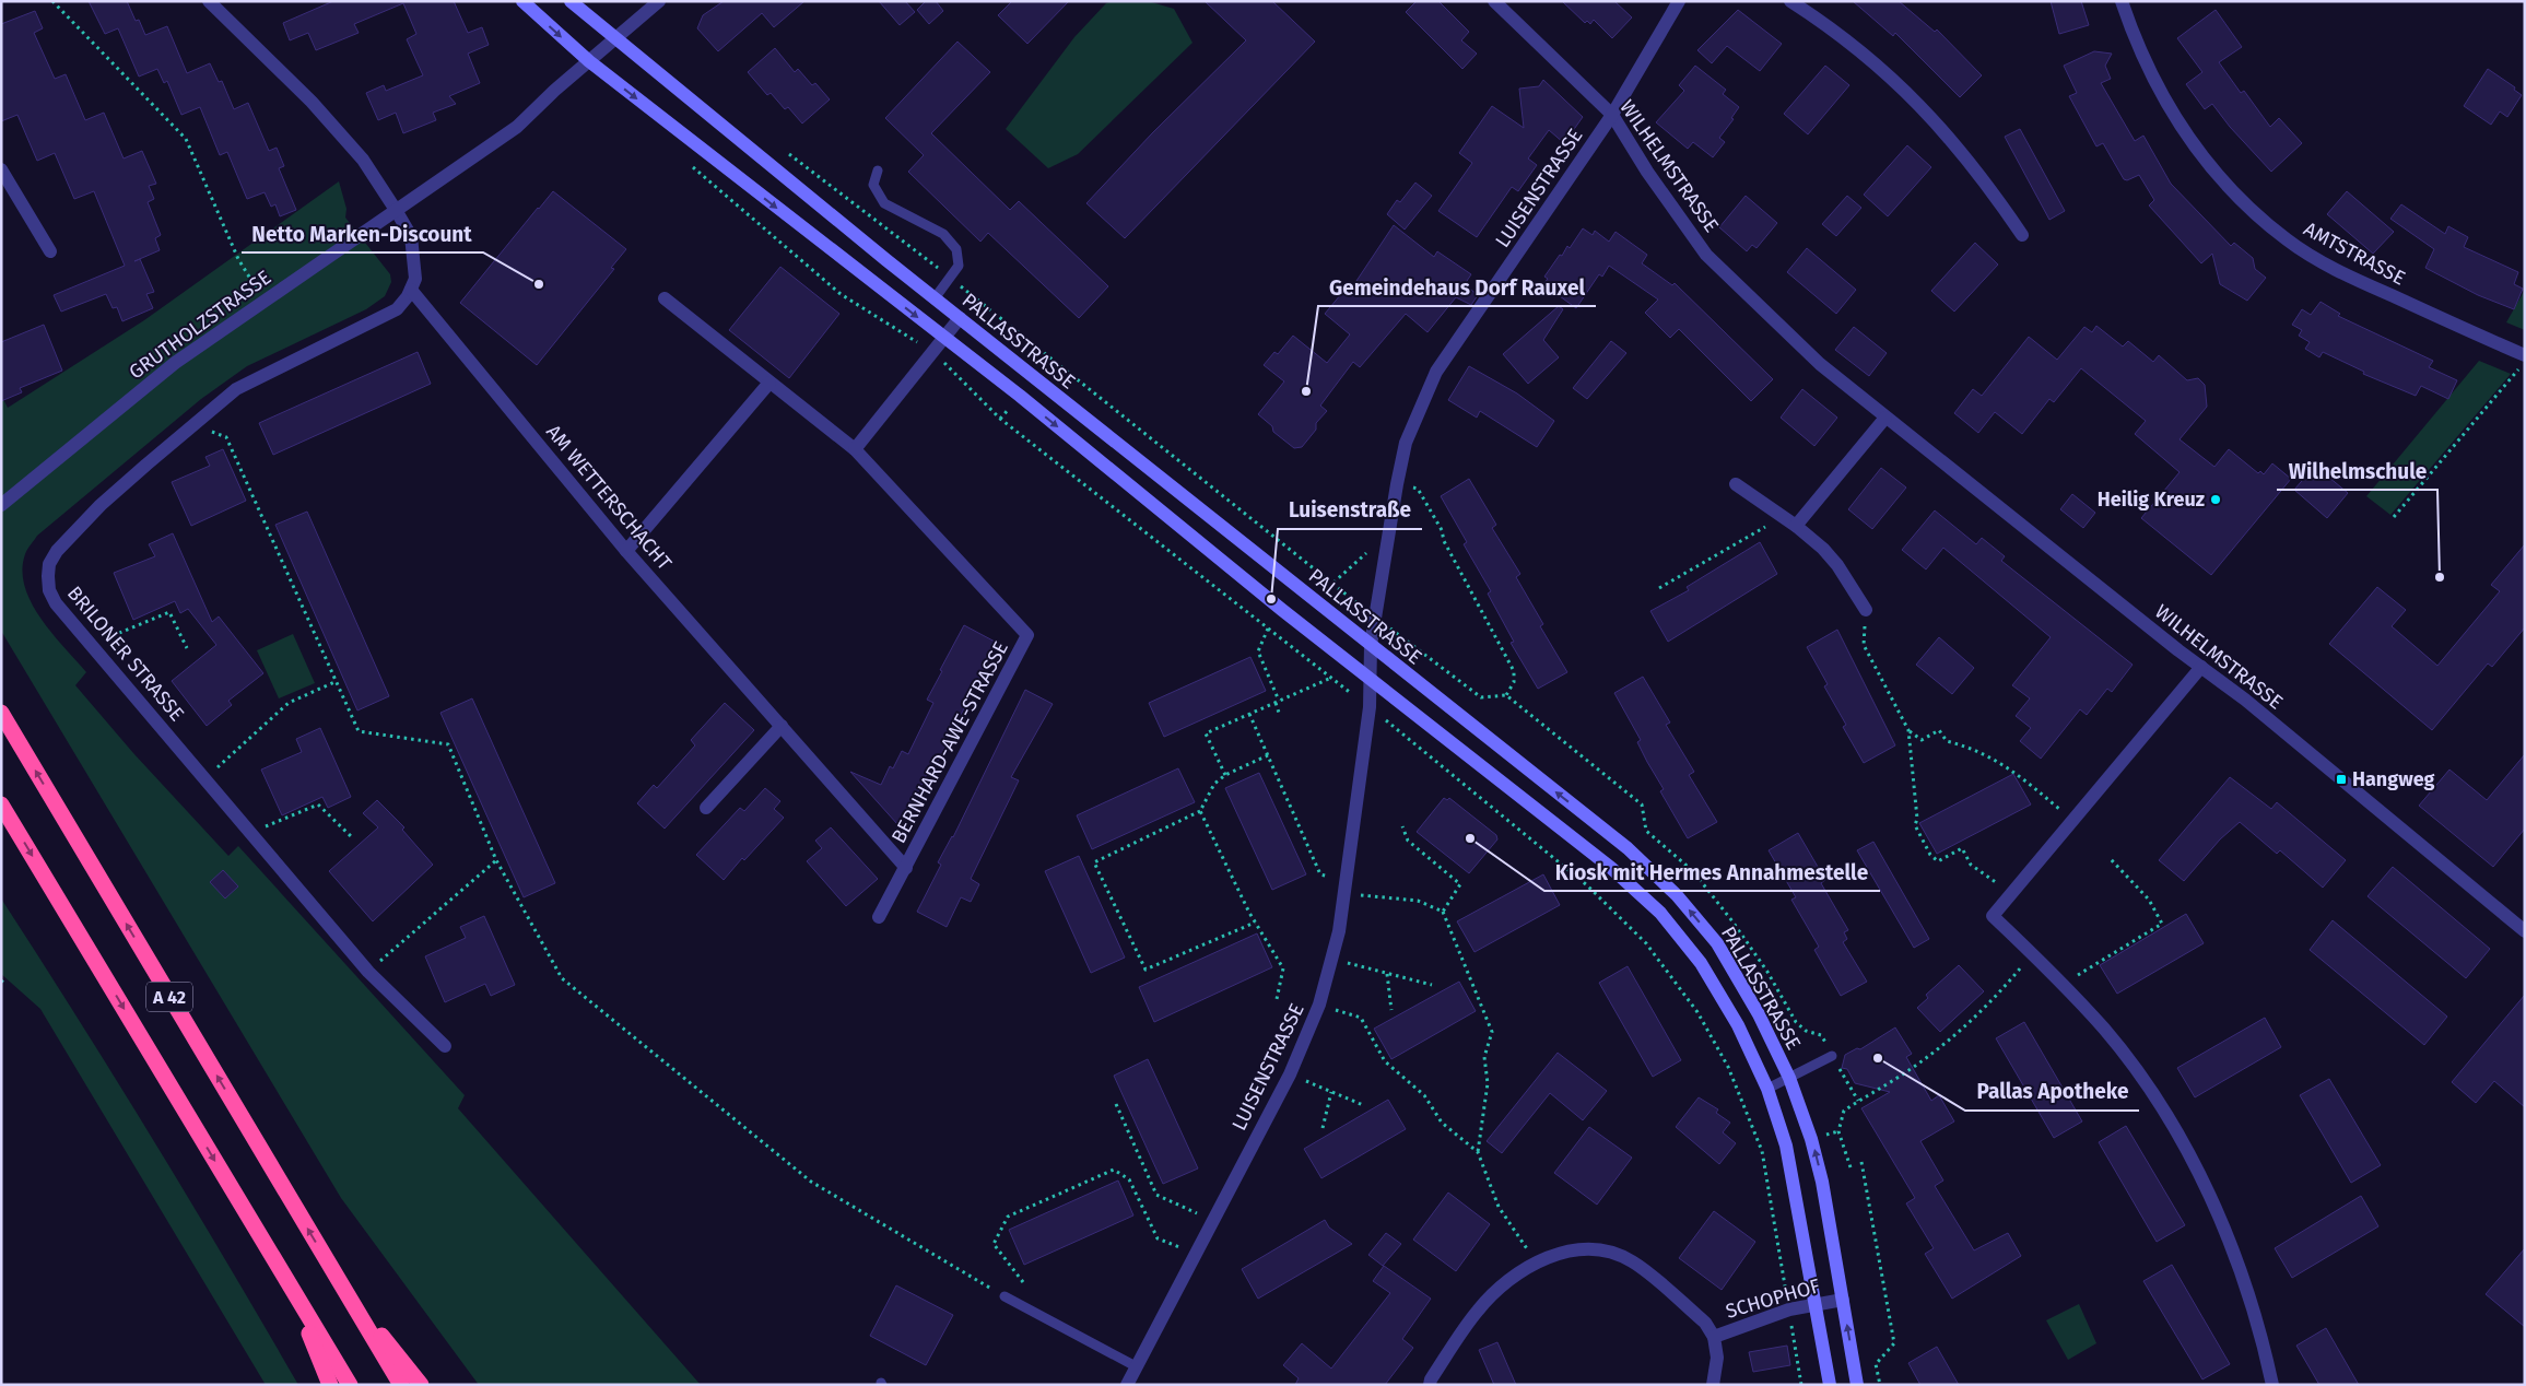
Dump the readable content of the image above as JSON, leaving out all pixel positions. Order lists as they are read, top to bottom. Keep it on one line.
{"streets":{"highway":["A 42"],"main road":["PALLASSTRASSE"],"street":["WILHELMSTRASSE","LUISENSTRASSE","AMTSTRASSE","GRUTHOLZSTRASSE","AM WETTERSCHACHT","BRILONER STRASSE","BERNHARD-AWE-STRASSE","SCHOPHOF"]},"crossings":[["WILHELMSTRASSE","LUISENSTRASSE"],["LUISENSTRASSE","PALLASSTRASSE"],["GRUTHOLZSTRASSE","PALLASSTRASSE"],["PALLASSTRASSE","SCHOPHOF"],["AM WETTERSCHACHT","BRILONER STRASSE"],["AM WETTERSCHACHT","BERNHARD-AWE-STRASSE"]],"places":{"other":["Netto Marken-Discount","Gemeindehaus Dorf Rauxel","Heilig Kreuz","Wilhelmschule","Luisenstraße","Kiosk mit Hermes Annahmestelle","Pallas Apotheke"],"transit":["Hangweg"]}}
